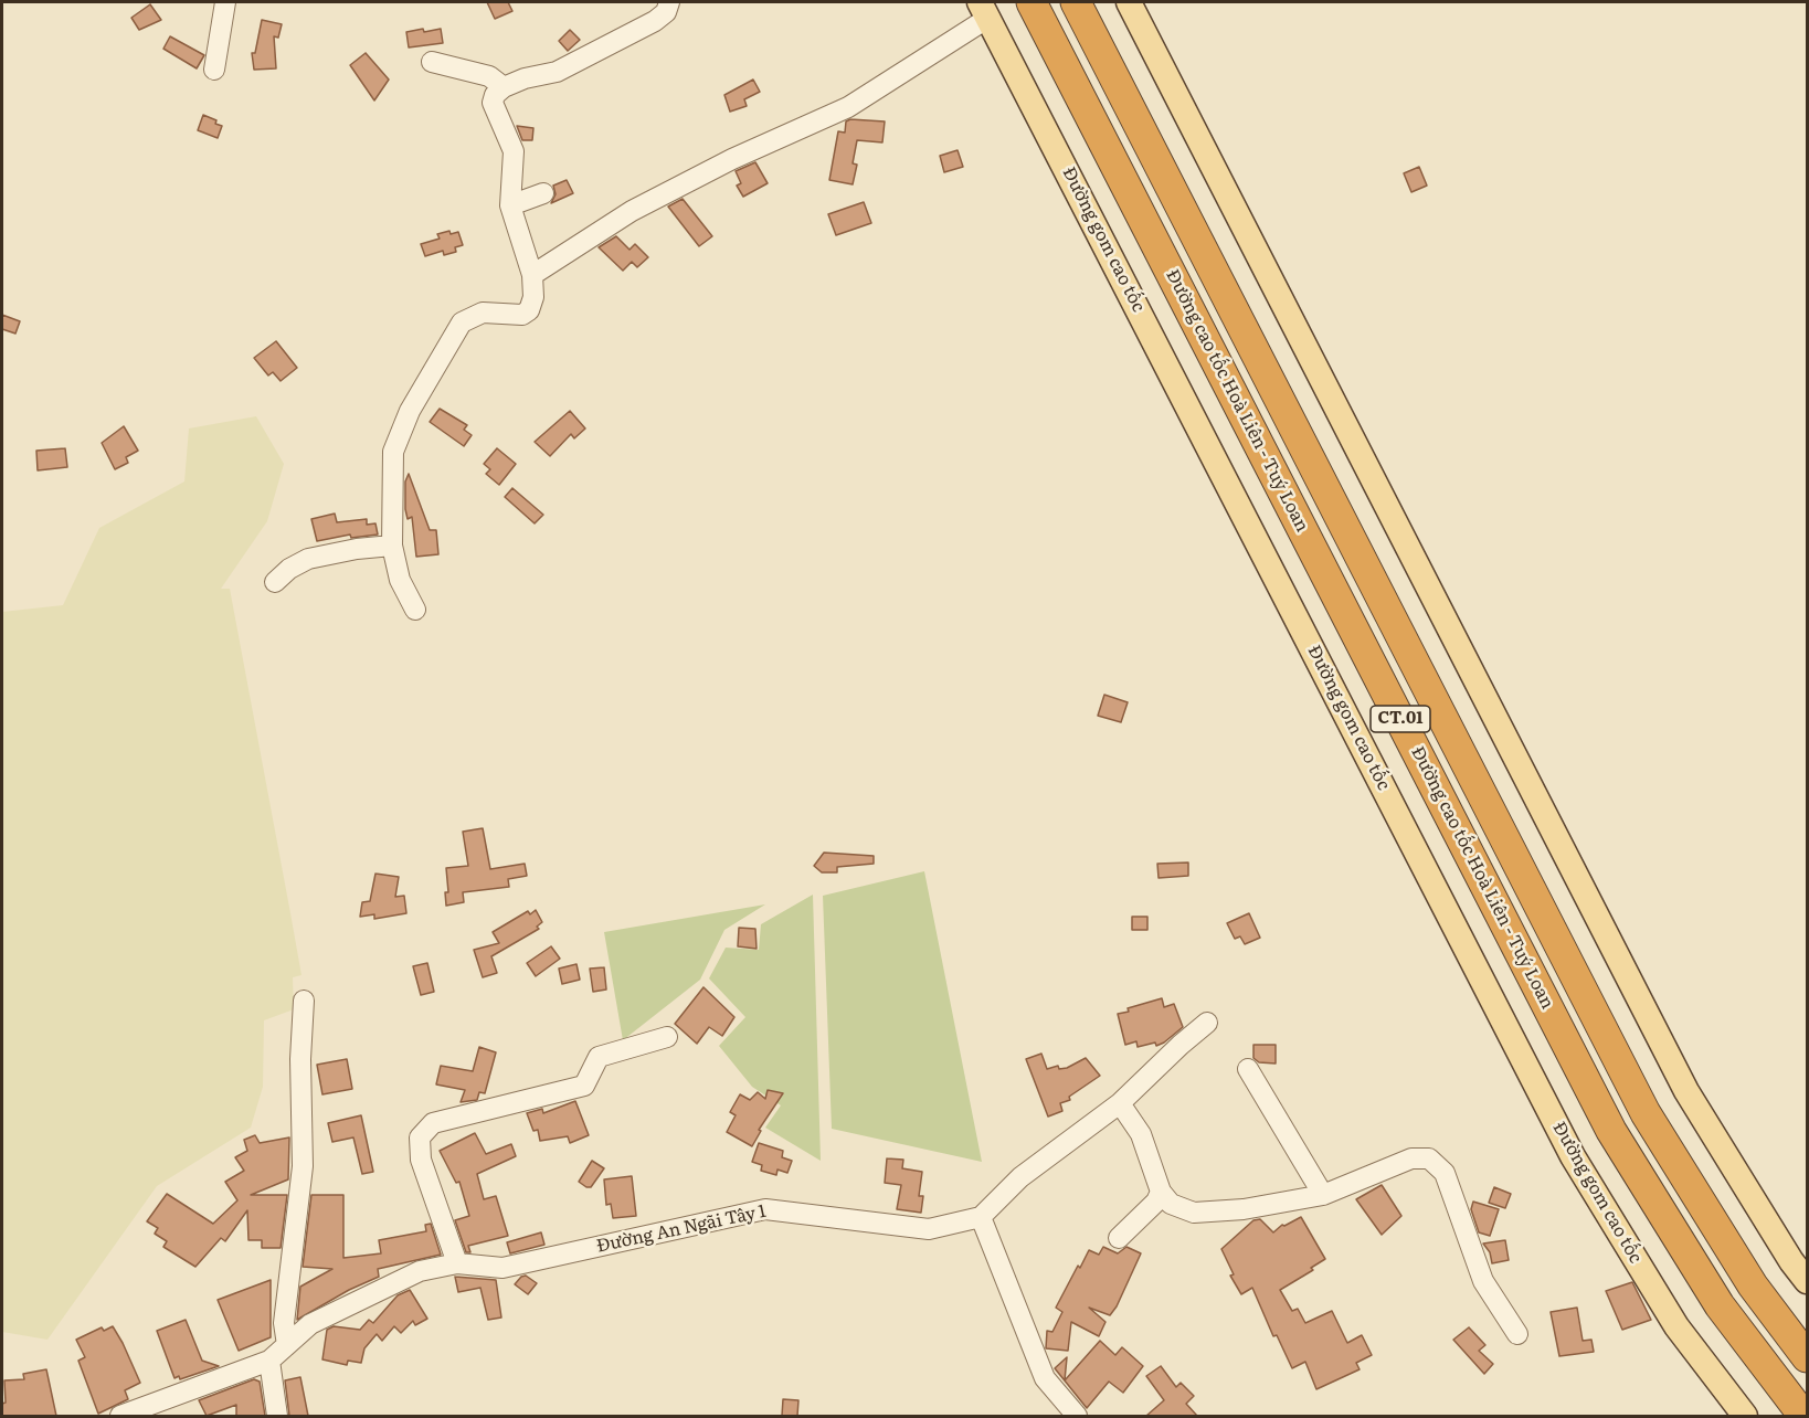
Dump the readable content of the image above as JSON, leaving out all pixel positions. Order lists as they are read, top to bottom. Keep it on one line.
{"streets":{"highway":["Đường cao tốc Hoà Liên - Tuý Loan","CT.01"],"main road":["Đường gom cao tốc"],"street":["Đường An Ngãi Tây 1"]}}
